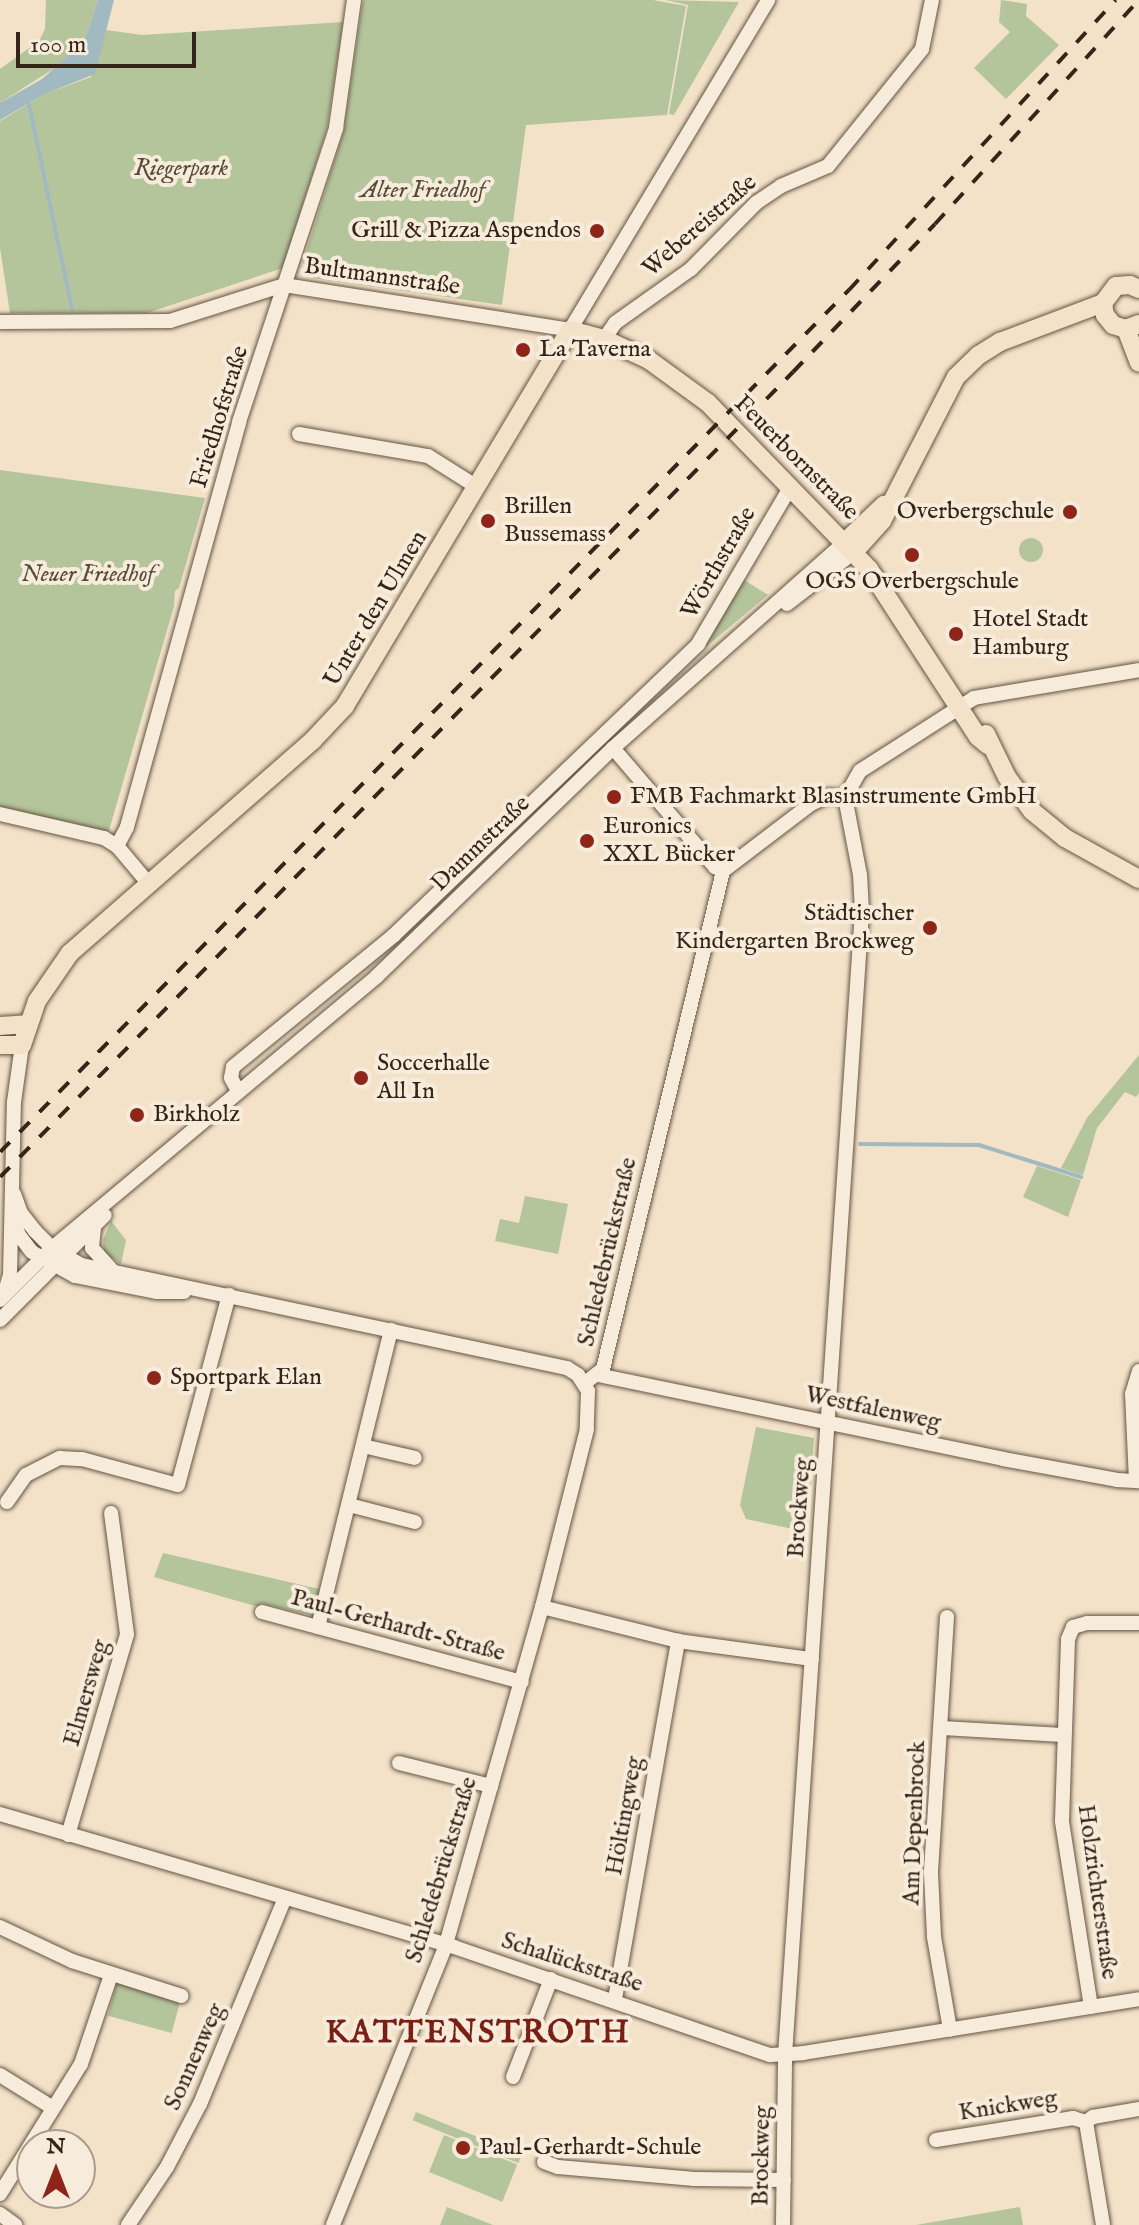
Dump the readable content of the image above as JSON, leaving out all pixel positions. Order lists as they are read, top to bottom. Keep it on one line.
{"streets":{"main road":["Feuerbornstraße","Unter den Ulmen","Dammstraße"],"street":["Webereistraße","Bultmannstraße","Friedhofstraße","Wörthstraße","Schledebrückstraße","Westfalenweg","Brockweg","Paul-Gerhardt-Straße","Elmersweg","Höltingweg","Am Depenbrock","Holzrichterstraße","Schalückstraße","Sonnenweg","Knickweg"]},"crossings":[["Webereistraße","Feuerbornstraße"],["Bultmannstraße","Friedhofstraße"],["Bultmannstraße","Feuerbornstraße"],["Bultmannstraße","Unter den Ulmen"],["Feuerbornstraße","Wörthstraße"],["Feuerbornstraße","Unter den Ulmen"],["Feuerbornstraße","Dammstraße"],["Wörthstraße","Dammstraße"],["Schledebrückstraße","Westfalenweg"],["Schledebrückstraße","Paul-Gerhardt-Straße"],["Schledebrückstraße","Schalückstraße"],["Westfalenweg","Brockweg"],["Brockweg","Schalückstraße"],["Elmersweg","Schalückstraße"],["Höltingweg","Schalückstraße"],["Am Depenbrock","Schalückstraße"],["Holzrichterstraße","Schalückstraße"],["Schalückstraße","Sonnenweg"]],"districts":["KATTENSTROTH"],"parks":["Riegerpark","Alter Friedhof","Neuer Friedhof"],"places":["Grill & Pizza Aspendos","La Taverna","Overbergschule","Brillen Bussemass","OGS Overbergschule","Hotel Stadt Hamburg","FMB Fachmarkt Blasinstrumente GmbH","Euronics XXL Bücker","Städtischer Kindergarten Brockweg","Soccerhalle All In","Birkholz","Sportpark Elan","Paul-Gerhardt-Schule"],"scale_bar":"100 m","north":"top"}
